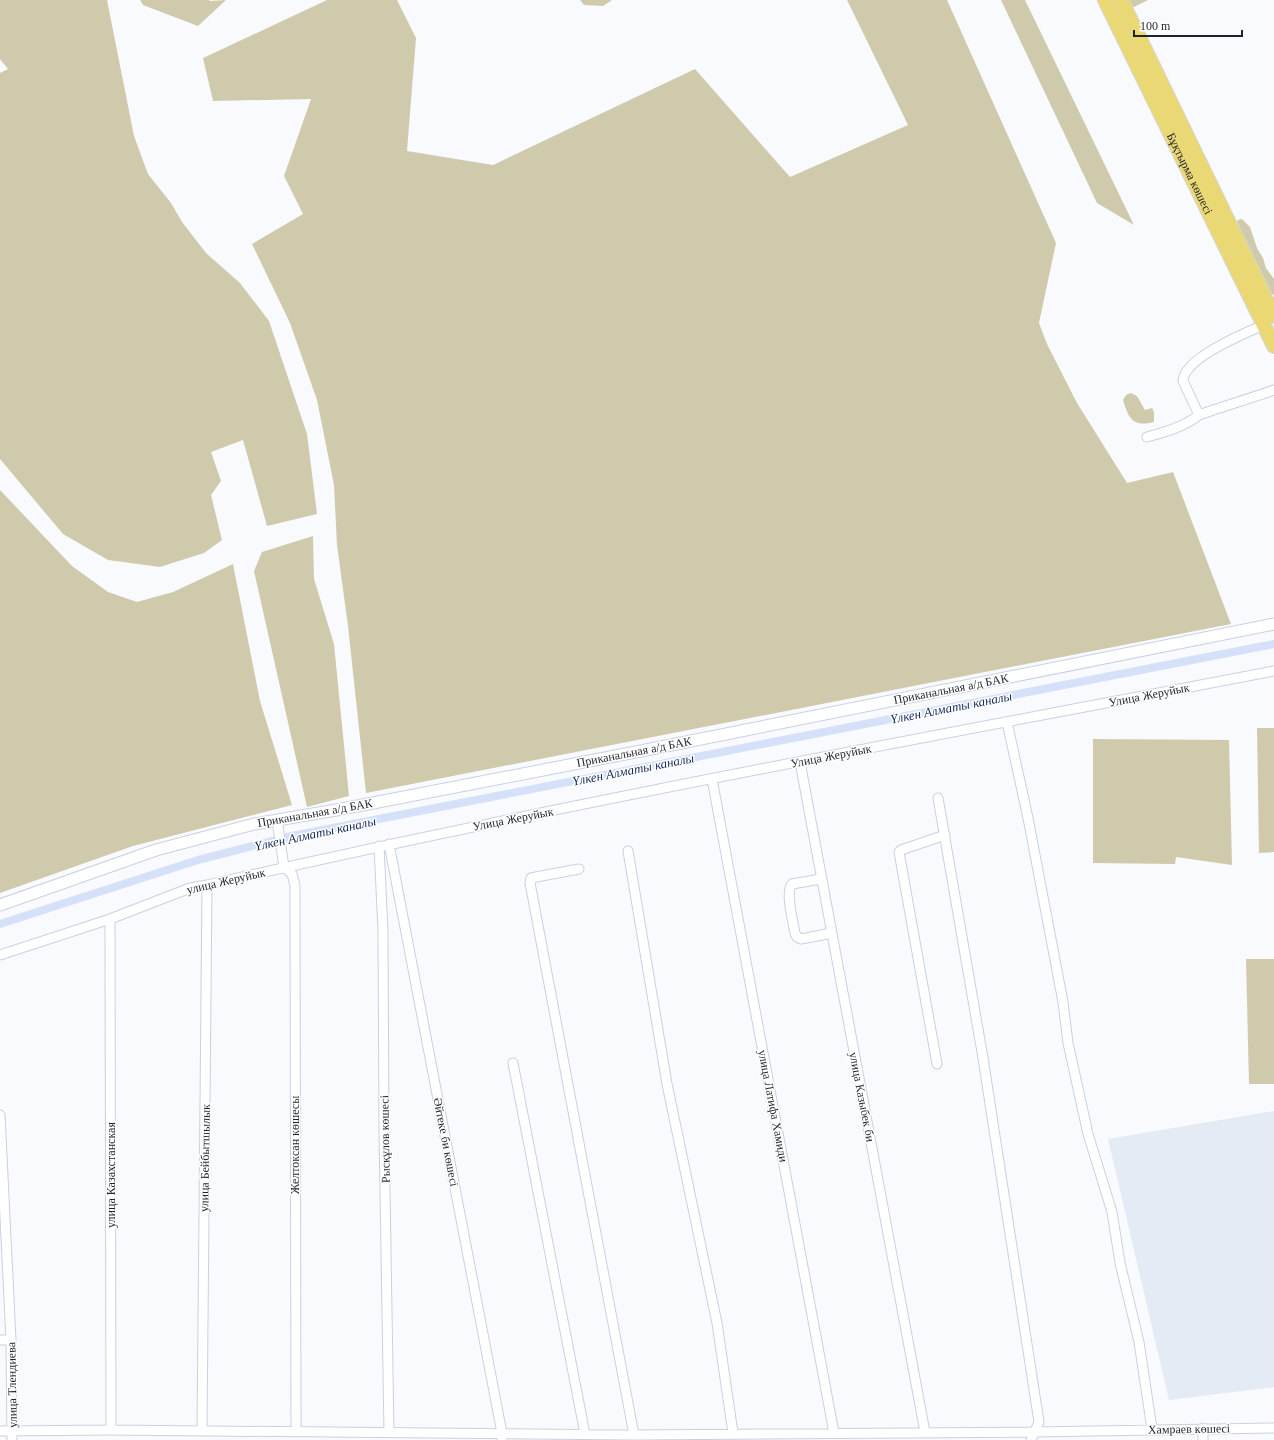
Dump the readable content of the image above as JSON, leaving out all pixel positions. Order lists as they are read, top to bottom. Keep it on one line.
{"streets":{"main road":["Бұқтырма көшесі"],"street":["Приканальная а/д БАК","Улица Жеруйык","улица Жеруйык","улица Казыбек би","улица Латифа Хамиди","Рысқұлов көшесі","Әйтеке би көшесі","Желтоксан көшесы","улица Бейбытшылык","улица Казахстанская","улица Тлендиева","Хамраев көшесі"]},"crossings":[["Улица Жеруйык","улица Жеруйык"],["Улица Жеруйык","улица Казыбек би"],["Улица Жеруйык","улица Латифа Хамиди"],["Улица Жеруйык","Әйтеке би көшесі"],["улица Жеруйык","Рысқұлов көшесі"],["улица Жеруйык","Әйтеке би көшесі"],["улица Жеруйык","Желтоксан көшесы"],["улица Жеруйык","улица Бейбытшылык"],["улица Жеруйык","улица Казахстанская"],["улица Казыбек би","Хамраев көшесі"],["улица Латифа Хамиди","Хамраев көшесі"],["Рысқұлов көшесі","Хамраев көшесі"],["Әйтеке би көшесі","Хамраев көшесі"],["Желтоксан көшесы","Хамраев көшесі"],["улица Бейбытшылык","Хамраев көшесі"],["улица Казахстанская","Хамраев көшесі"],["улица Тлендиева","Хамраев көшесі"]],"water":["Үлкен Алматы каналы"],"scale_bar":"100 m"}
